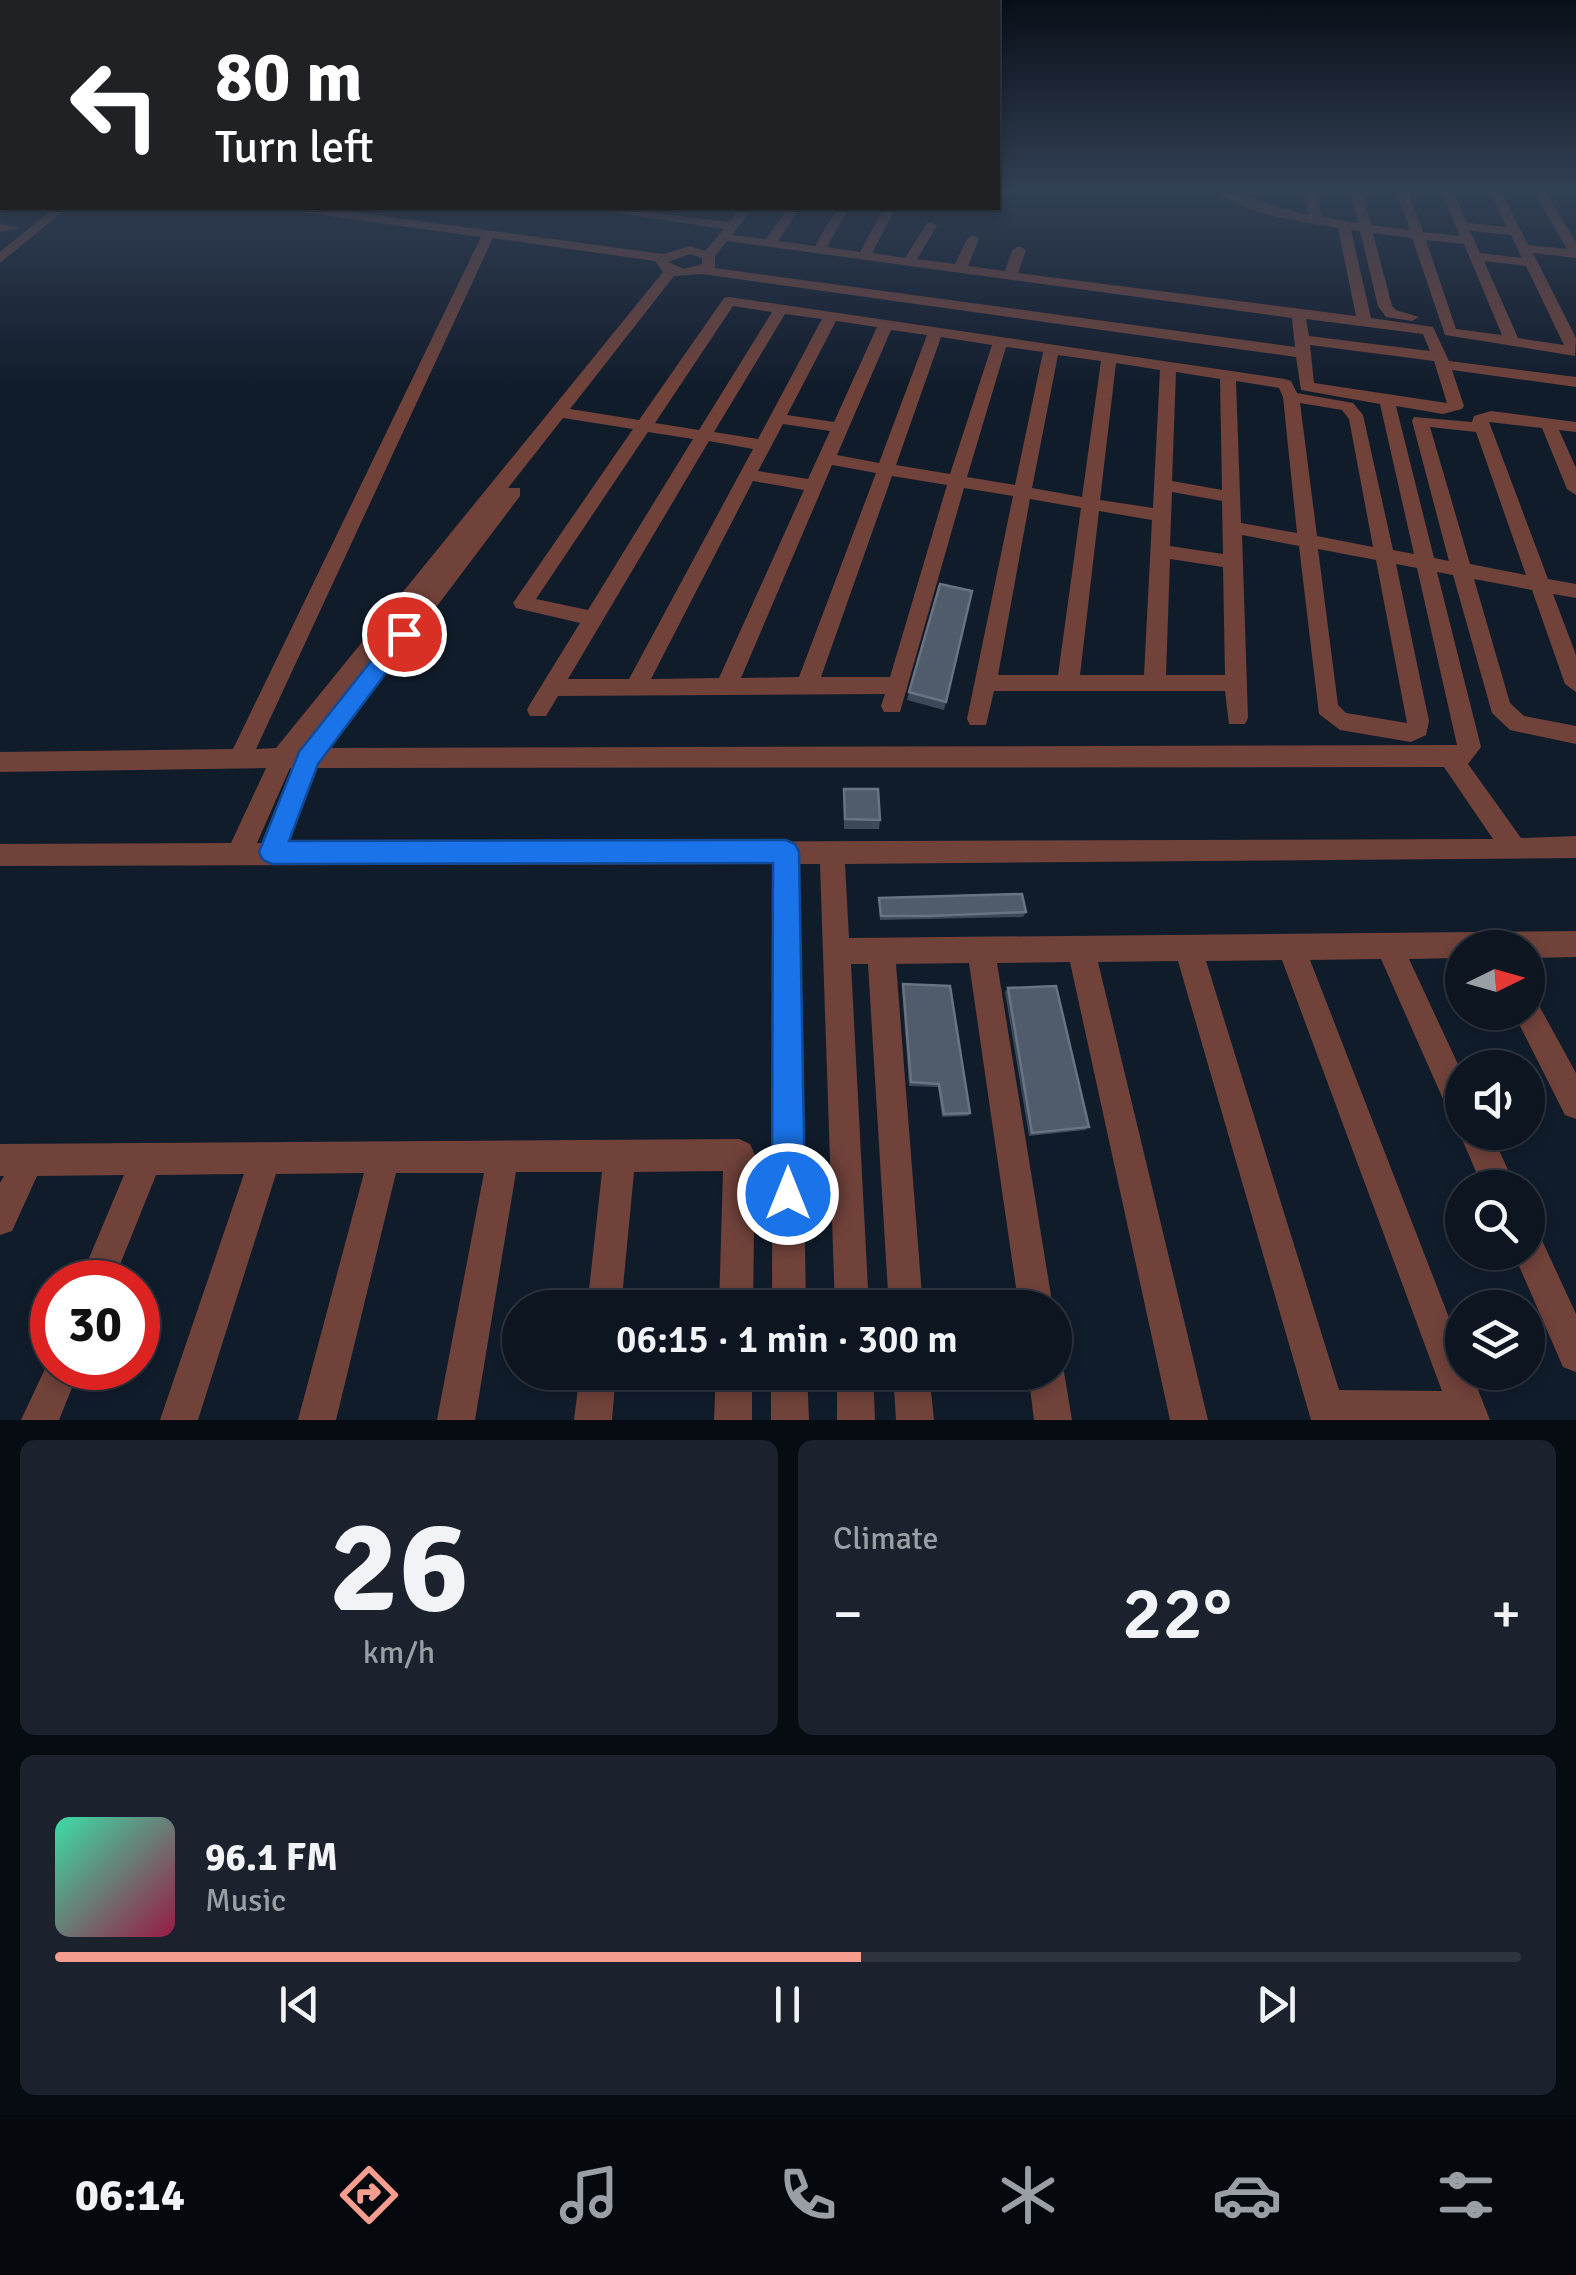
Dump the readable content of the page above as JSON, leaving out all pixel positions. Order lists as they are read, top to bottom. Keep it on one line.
{"north":"right","page":{"turn":["80 m","Turn left"],"limit":"30","trip":"06:15 · 1 min · 300 m","tile":[["26","km/h"],"Climate"],"heat":["−","22°","+"],"song":["96.1 FM","Music"],"tabs":"06:14"}}
